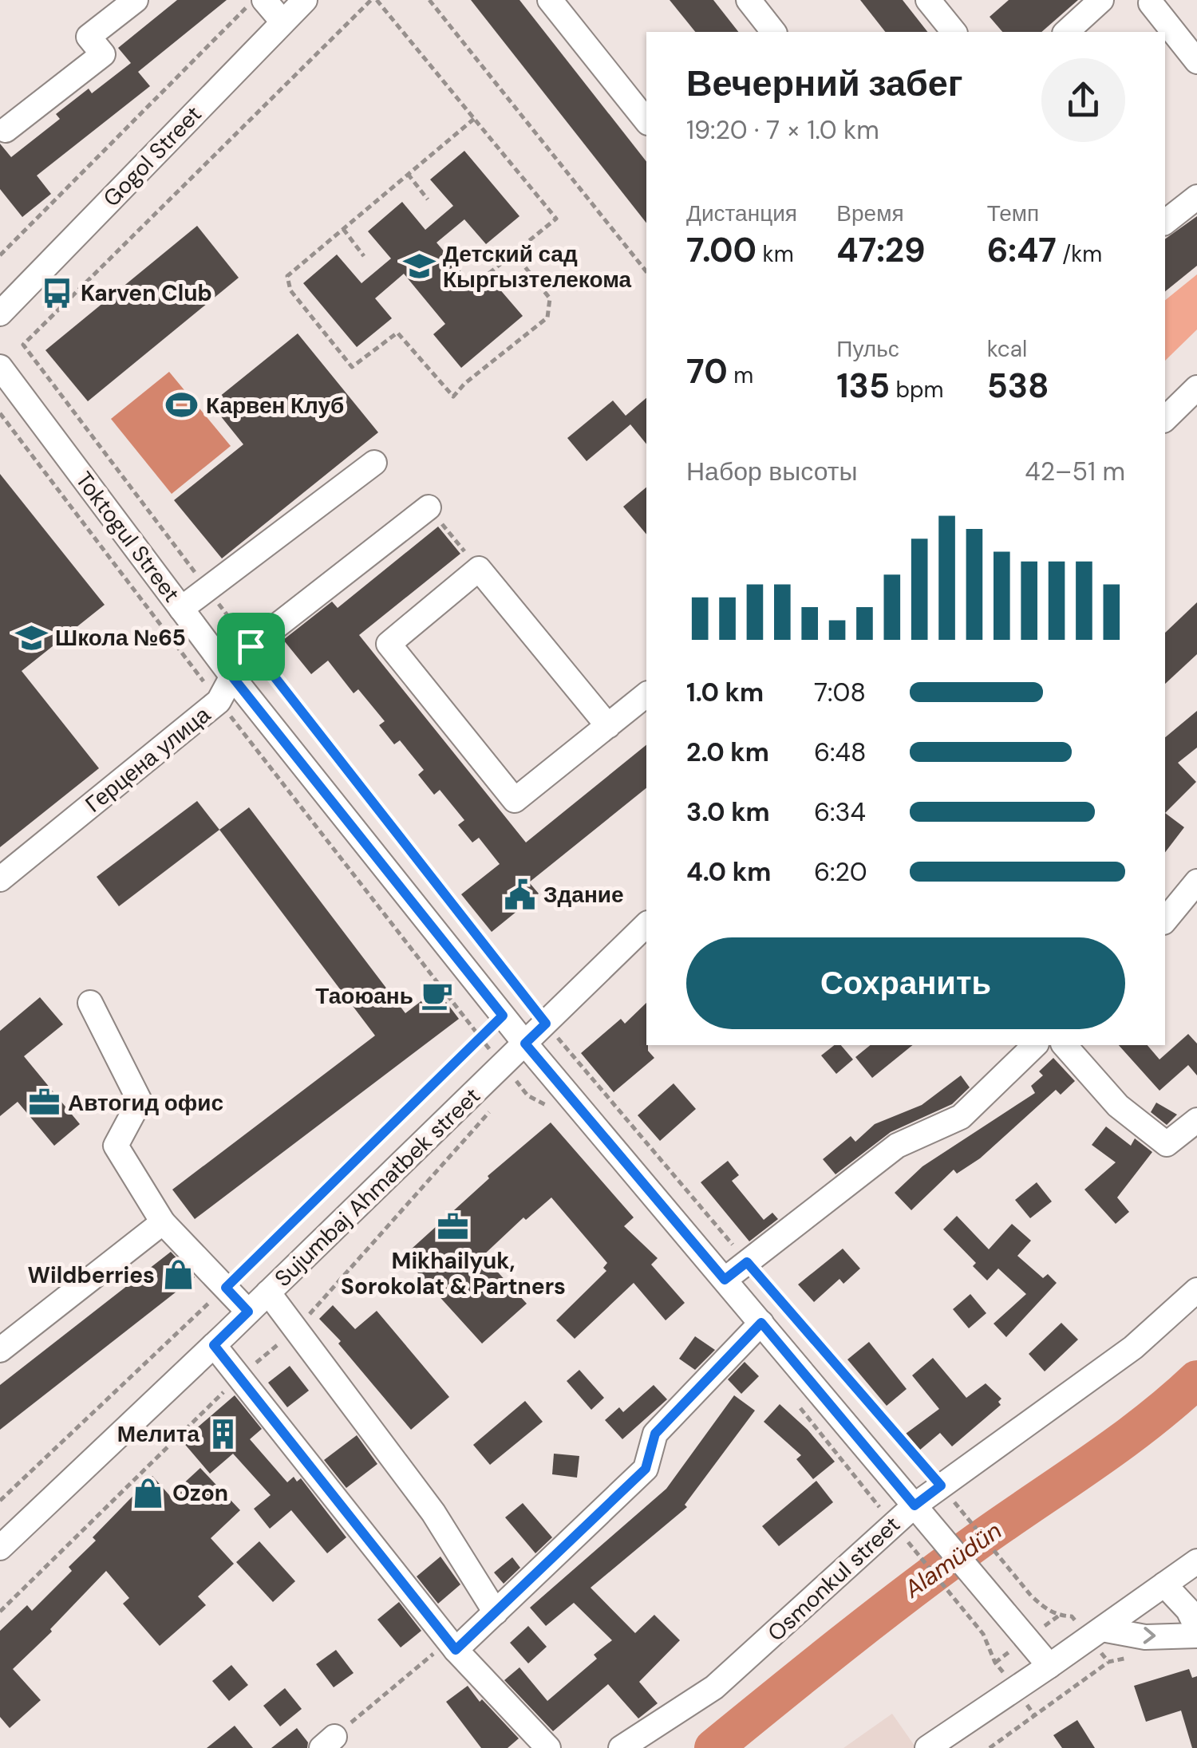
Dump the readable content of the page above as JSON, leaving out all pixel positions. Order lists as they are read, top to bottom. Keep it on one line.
{"streets":{"street":["Gogol Street","Toktogul Street","Герцена улица","Sujumbaj Ahmatbek street","Osmonkul street"]},"crossings":[["Toktogul Street","Герцена улица"],["Toktogul Street","Sujumbaj Ahmatbek street"],["Toktogul Street","Osmonkul street"]],"water":["Alamüdün"],"places":{"school or university":["Детский сад Кыргызтелекома","Школа №65"],"bus stop":["Karven Club"],"sports":["Карвен Клуб"],"public building":["Здание"],"cafe":["Таоюань"],"office":["Автогид офис","Mikhailyuk, Sorokolat & Partners"],"shop":["Wildberries","Ozon"],"building":["Мелита"]},"page":{"heading":["Вечерний забег","19:20 · 7 × 1.0 km"],"stats":[["Дистанция","7.00 km"],["Время","47:29"],["Темп","6:47 /km"],["70 m"],["Пульс","135 bpm"],["kcal","538"]],"chart":["Набор высоты","42–51 m"],"list":[{"name":"1.0 km","note":"7:08"},{"name":"2.0 km","note":"6:48"},{"name":"3.0 km","note":"6:34"},{"name":"4.0 km","note":"6:20"}],"buttons":"Сохранить"}}
